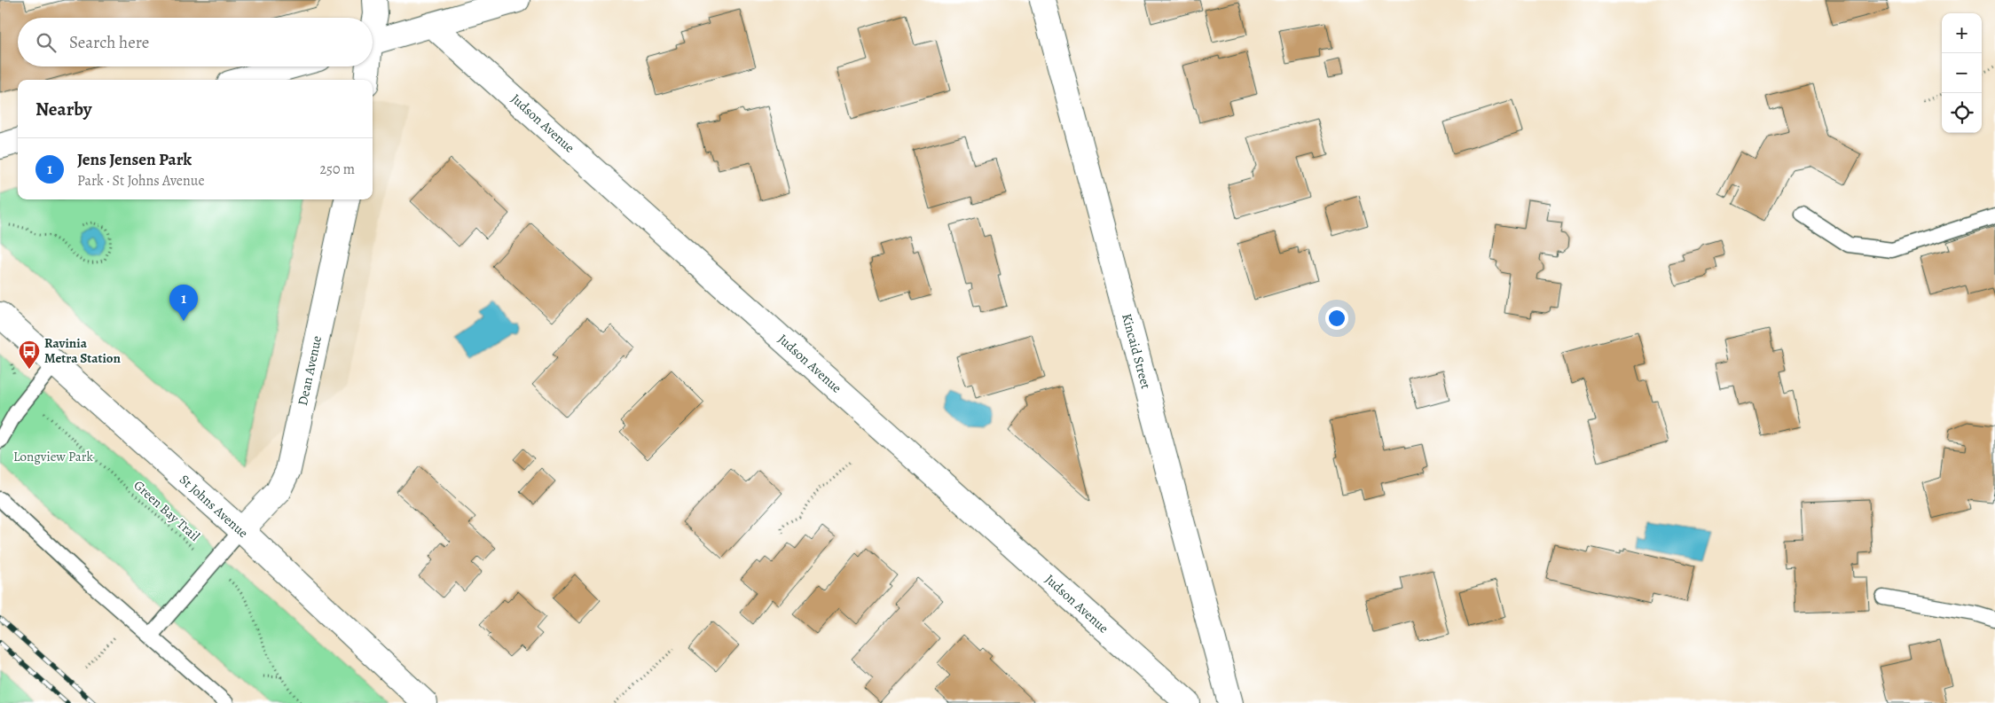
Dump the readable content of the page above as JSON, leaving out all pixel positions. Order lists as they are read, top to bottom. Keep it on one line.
{"streets":{"street":["Judson Avenue","Kincaid Street","Dean Avenue","St Johns Avenue"],"path":["Green Bay Trail"]},"crossings":[["Dean Avenue","St Johns Avenue"]],"parks":["Longview Park"],"places":{"bus stop":["Ravinia Metra Station"]},"page":{"map_buttons":["+","−"],"search":"Search here","heading":"Nearby","list":[{"mark":"1","name":"Jens Jensen Park","note":"Park · St Johns Avenue","value":"250 m"}],"pins":"1"}}
